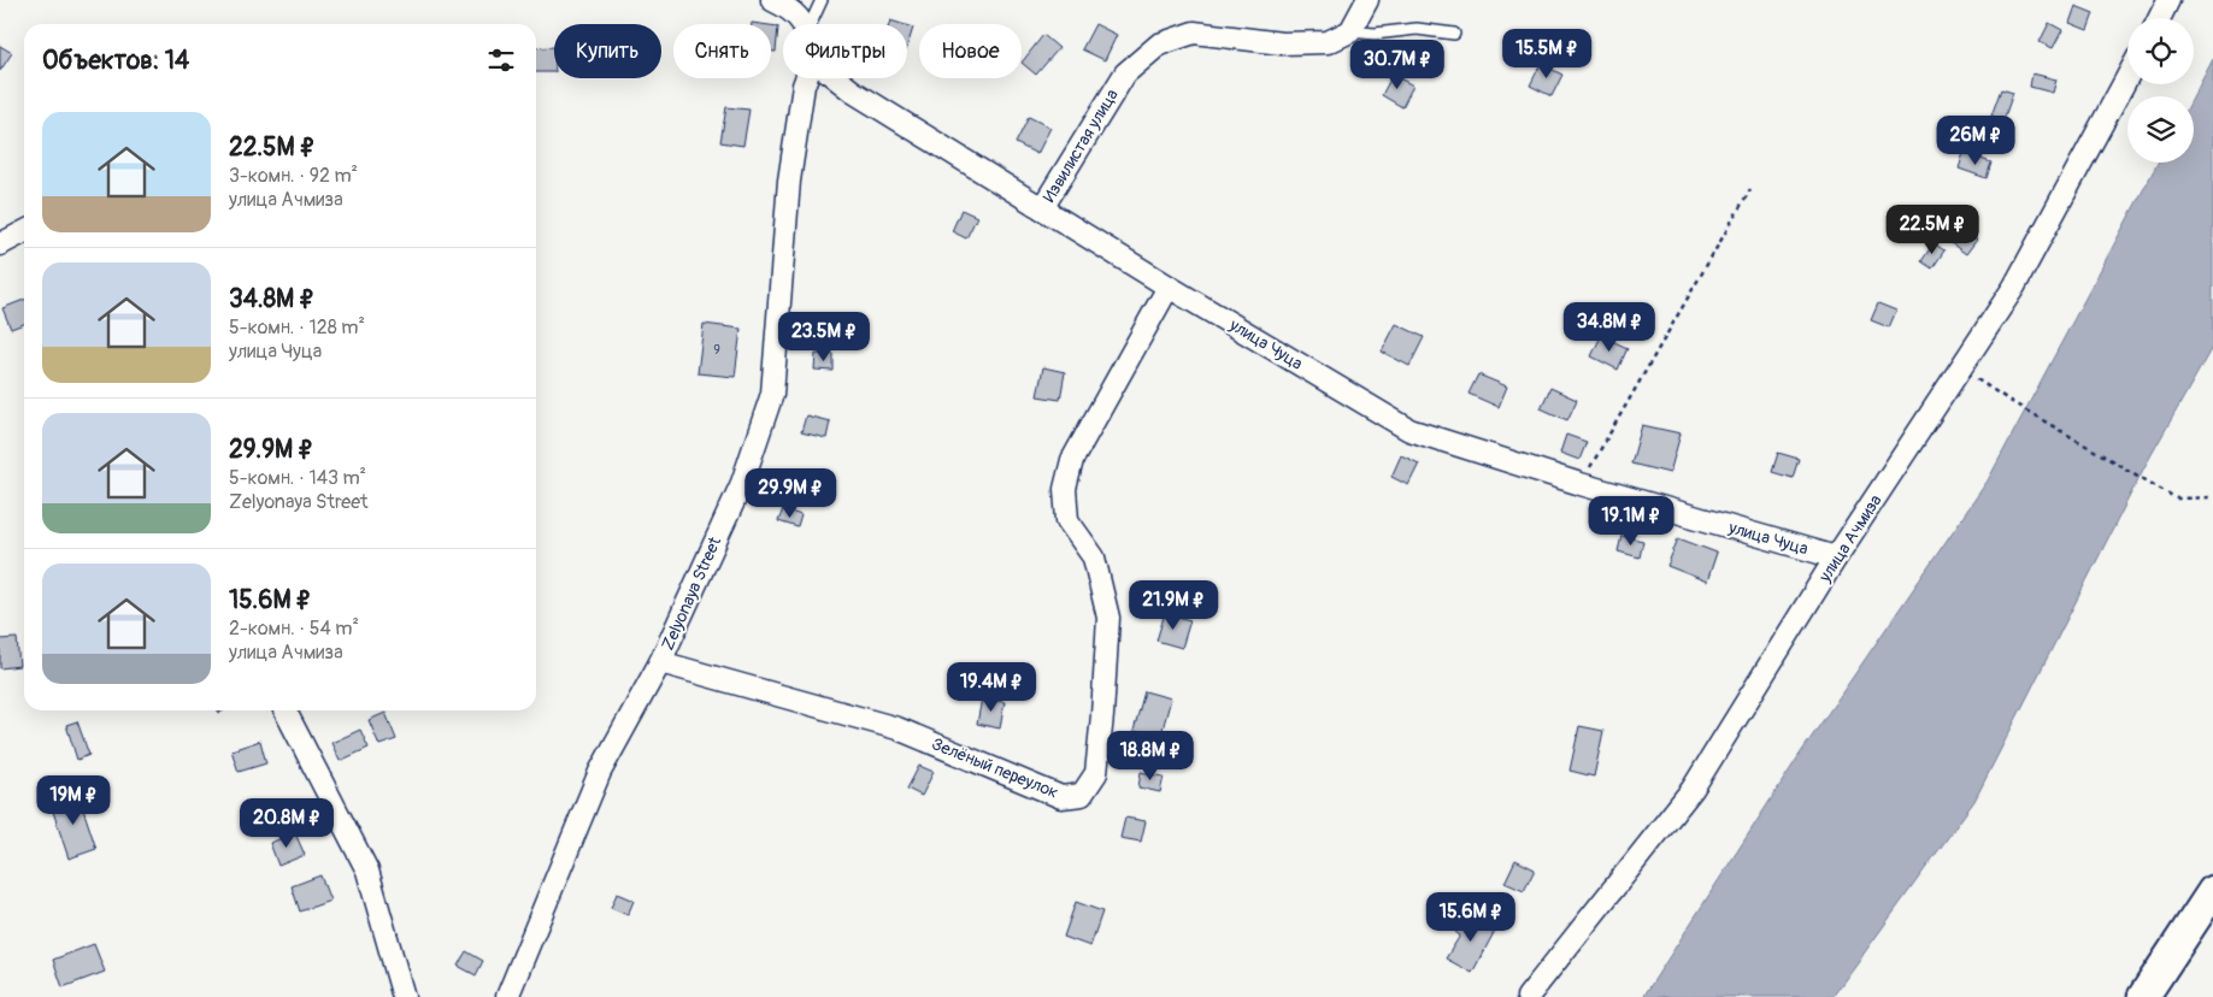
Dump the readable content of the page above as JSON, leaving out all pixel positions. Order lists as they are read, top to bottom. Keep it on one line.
{"streets":{"street":["Извилистая улица","улица Чуца","улица Ачмиза","Zelyonaya Street","Зелёный переулок"]},"crossings":[["Извилистая улица","улица Чуца"],["улица Чуца","улица Ачмиза"],["улица Чуца","Зелёный переулок"],["Zelyonaya Street","Зелёный переулок"]],"house_numbers":["9"],"page":{"chip":["Купить","Снять","Фильтры","Новое"],"heading":"Объектов: 14","price":["15.5M ₽","30.7M ₽","26M ₽","22.5M ₽","34.8M ₽","23.5M ₽","29.9M ₽","19.1M ₽","21.9M ₽","19.4M ₽","18.8M ₽","19M ₽","20.8M ₽","15.6M ₽"],"list":[{"name":"22.5M ₽","note":"3-комн. · 92 m² · улица Ачмиза"},{"name":"34.8M ₽","note":"5-комн. · 128 m² · улица Чуца"},{"name":"29.9M ₽","note":"5-комн. · 143 m² · Zelyonaya Street"},{"name":"15.6M ₽","note":"2-комн. · 54 m² · улица Ачмиза"}]}}
